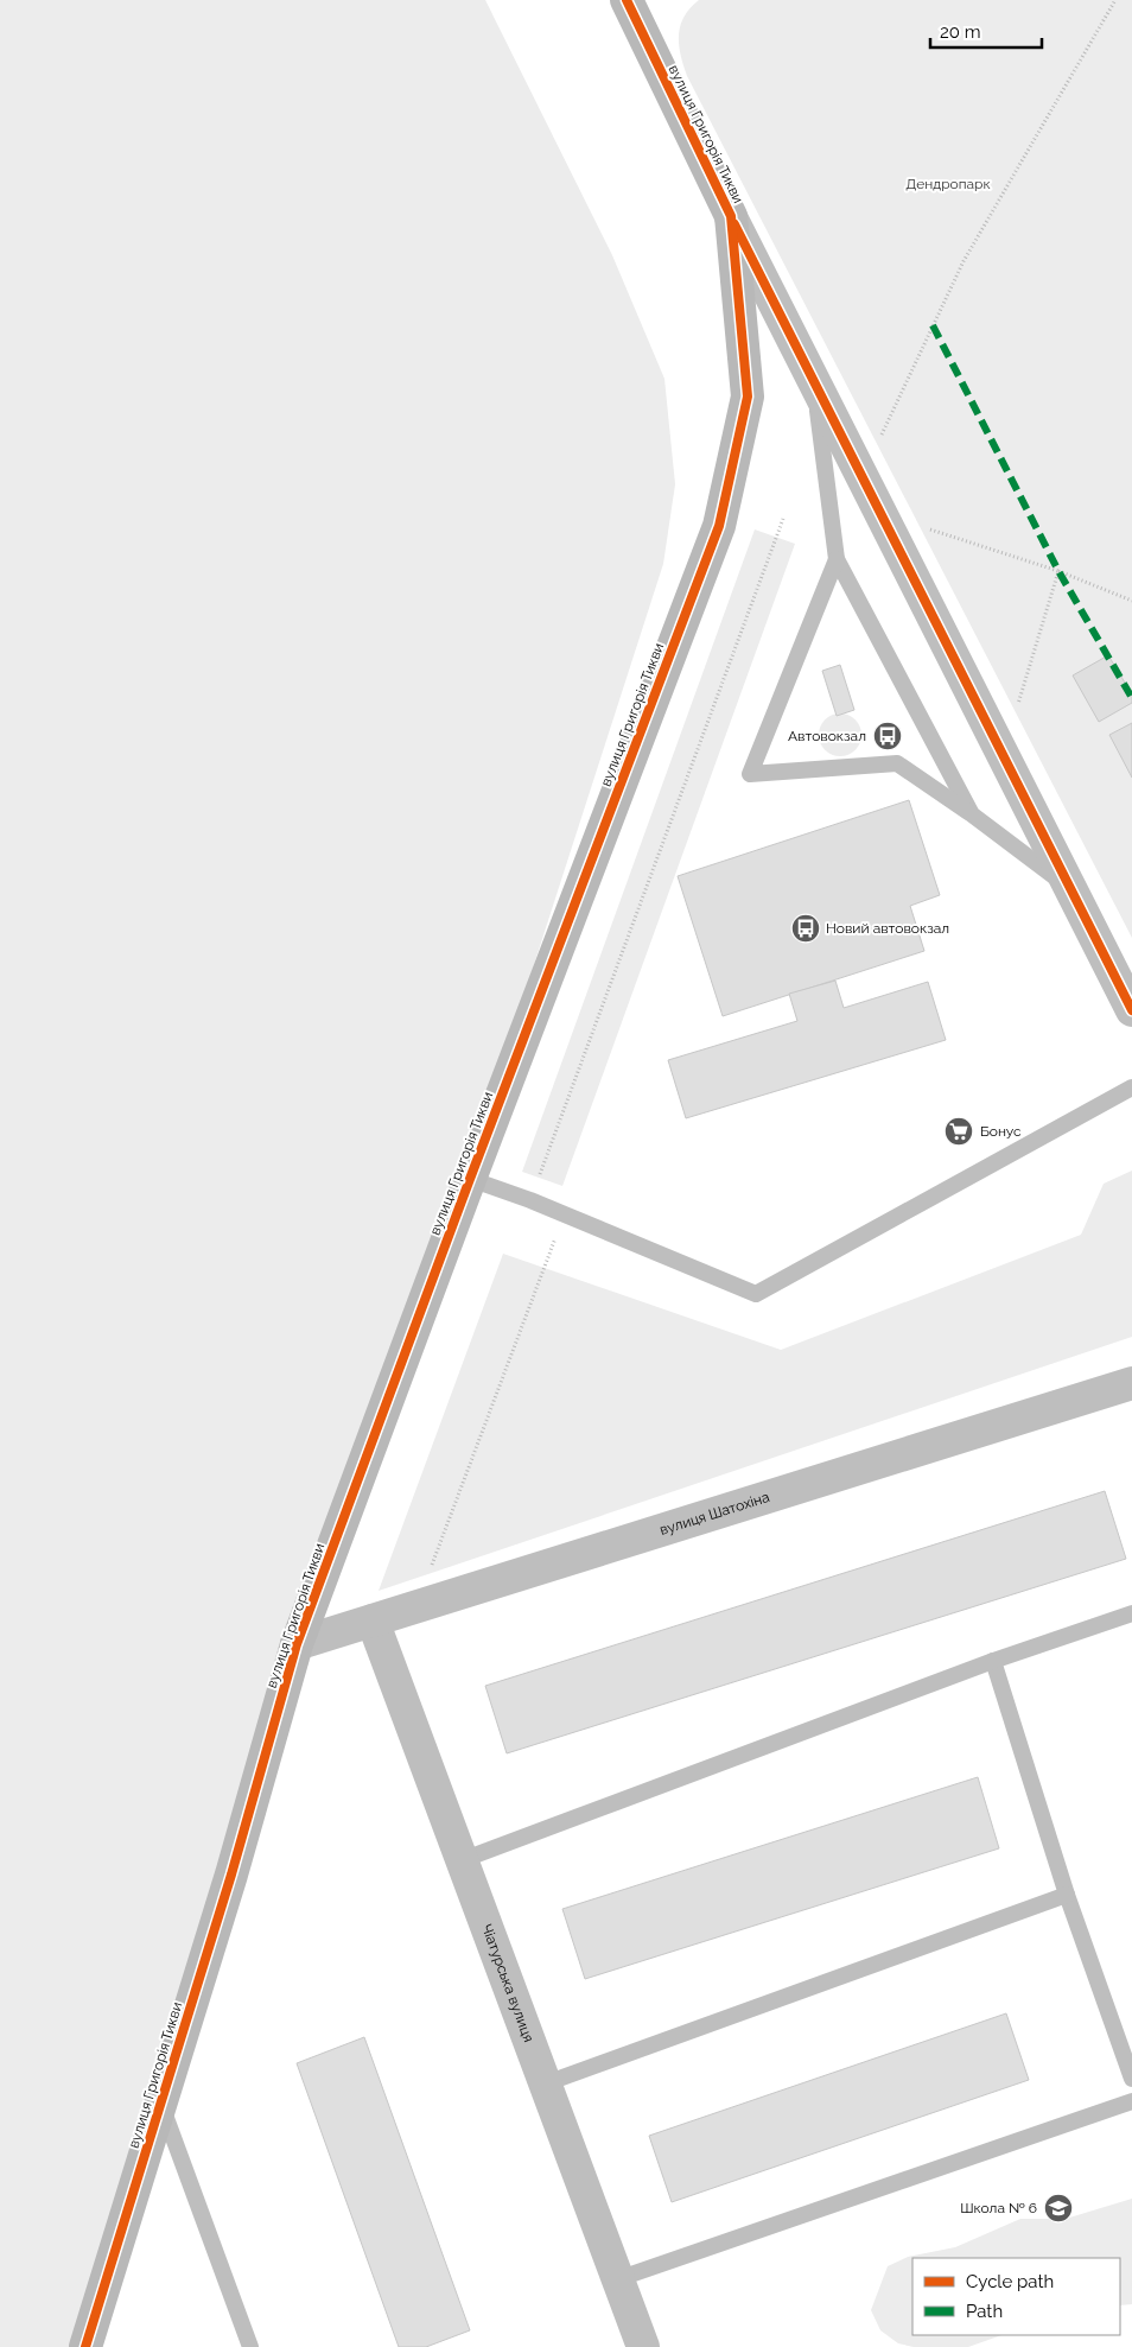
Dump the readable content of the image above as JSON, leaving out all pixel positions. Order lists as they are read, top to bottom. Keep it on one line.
{"streets":{"street":["вулиця Григорія Тикви","вулиця Шатохіна","Чіатурська вулиця"]},"crossings":[["вулиця Григорія Тикви","вулиця Шатохіна"],["вулиця Шатохіна","Чіатурська вулиця"]],"parks":["Дендропарк"],"places":{"bus stop":["Автовокзал","Новий автовокзал"],"supermarket":["Бонус"],"school or university":["Школа № 6"]},"legend":["Cycle path","Path"],"scale_bar":"20 m"}
